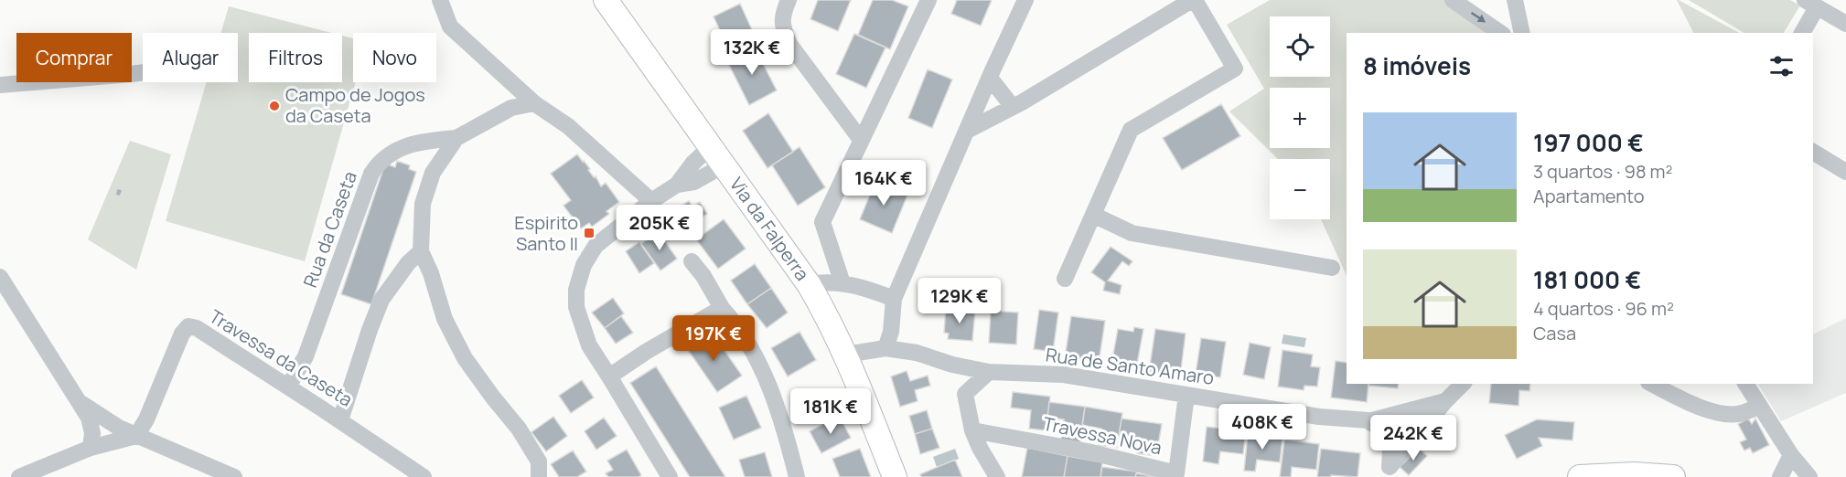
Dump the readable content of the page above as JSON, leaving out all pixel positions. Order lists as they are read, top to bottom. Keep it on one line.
{"streets":{"main road":["Via da Falperra"],"street":["Rua da Caseta","Travessa da Caseta","Rua de Santo Amaro","Travessa Nova"]},"crossings":[["Via da Falperra","Rua de Santo Amaro"],["Rua da Caseta","Travessa da Caseta"],["Rua de Santo Amaro","Travessa Nova"]],"places":{"other":["Campo de Jogos da Caseta"],"transit":["Espirito Santo II"]},"page":{"map_buttons":["+","−"],"price":["132K €","164K €","205K €","129K €","197K €","181K €","408K €","242K €"],"chip":["Comprar","Alugar","Filtros","Novo"],"heading":"8 imóveis","list":[{"name":"197 000 €","note":"3 quartos · 98 m² · Apartamento"},{"name":"181 000 €","note":"4 quartos · 96 m² · Casa"}]}}
